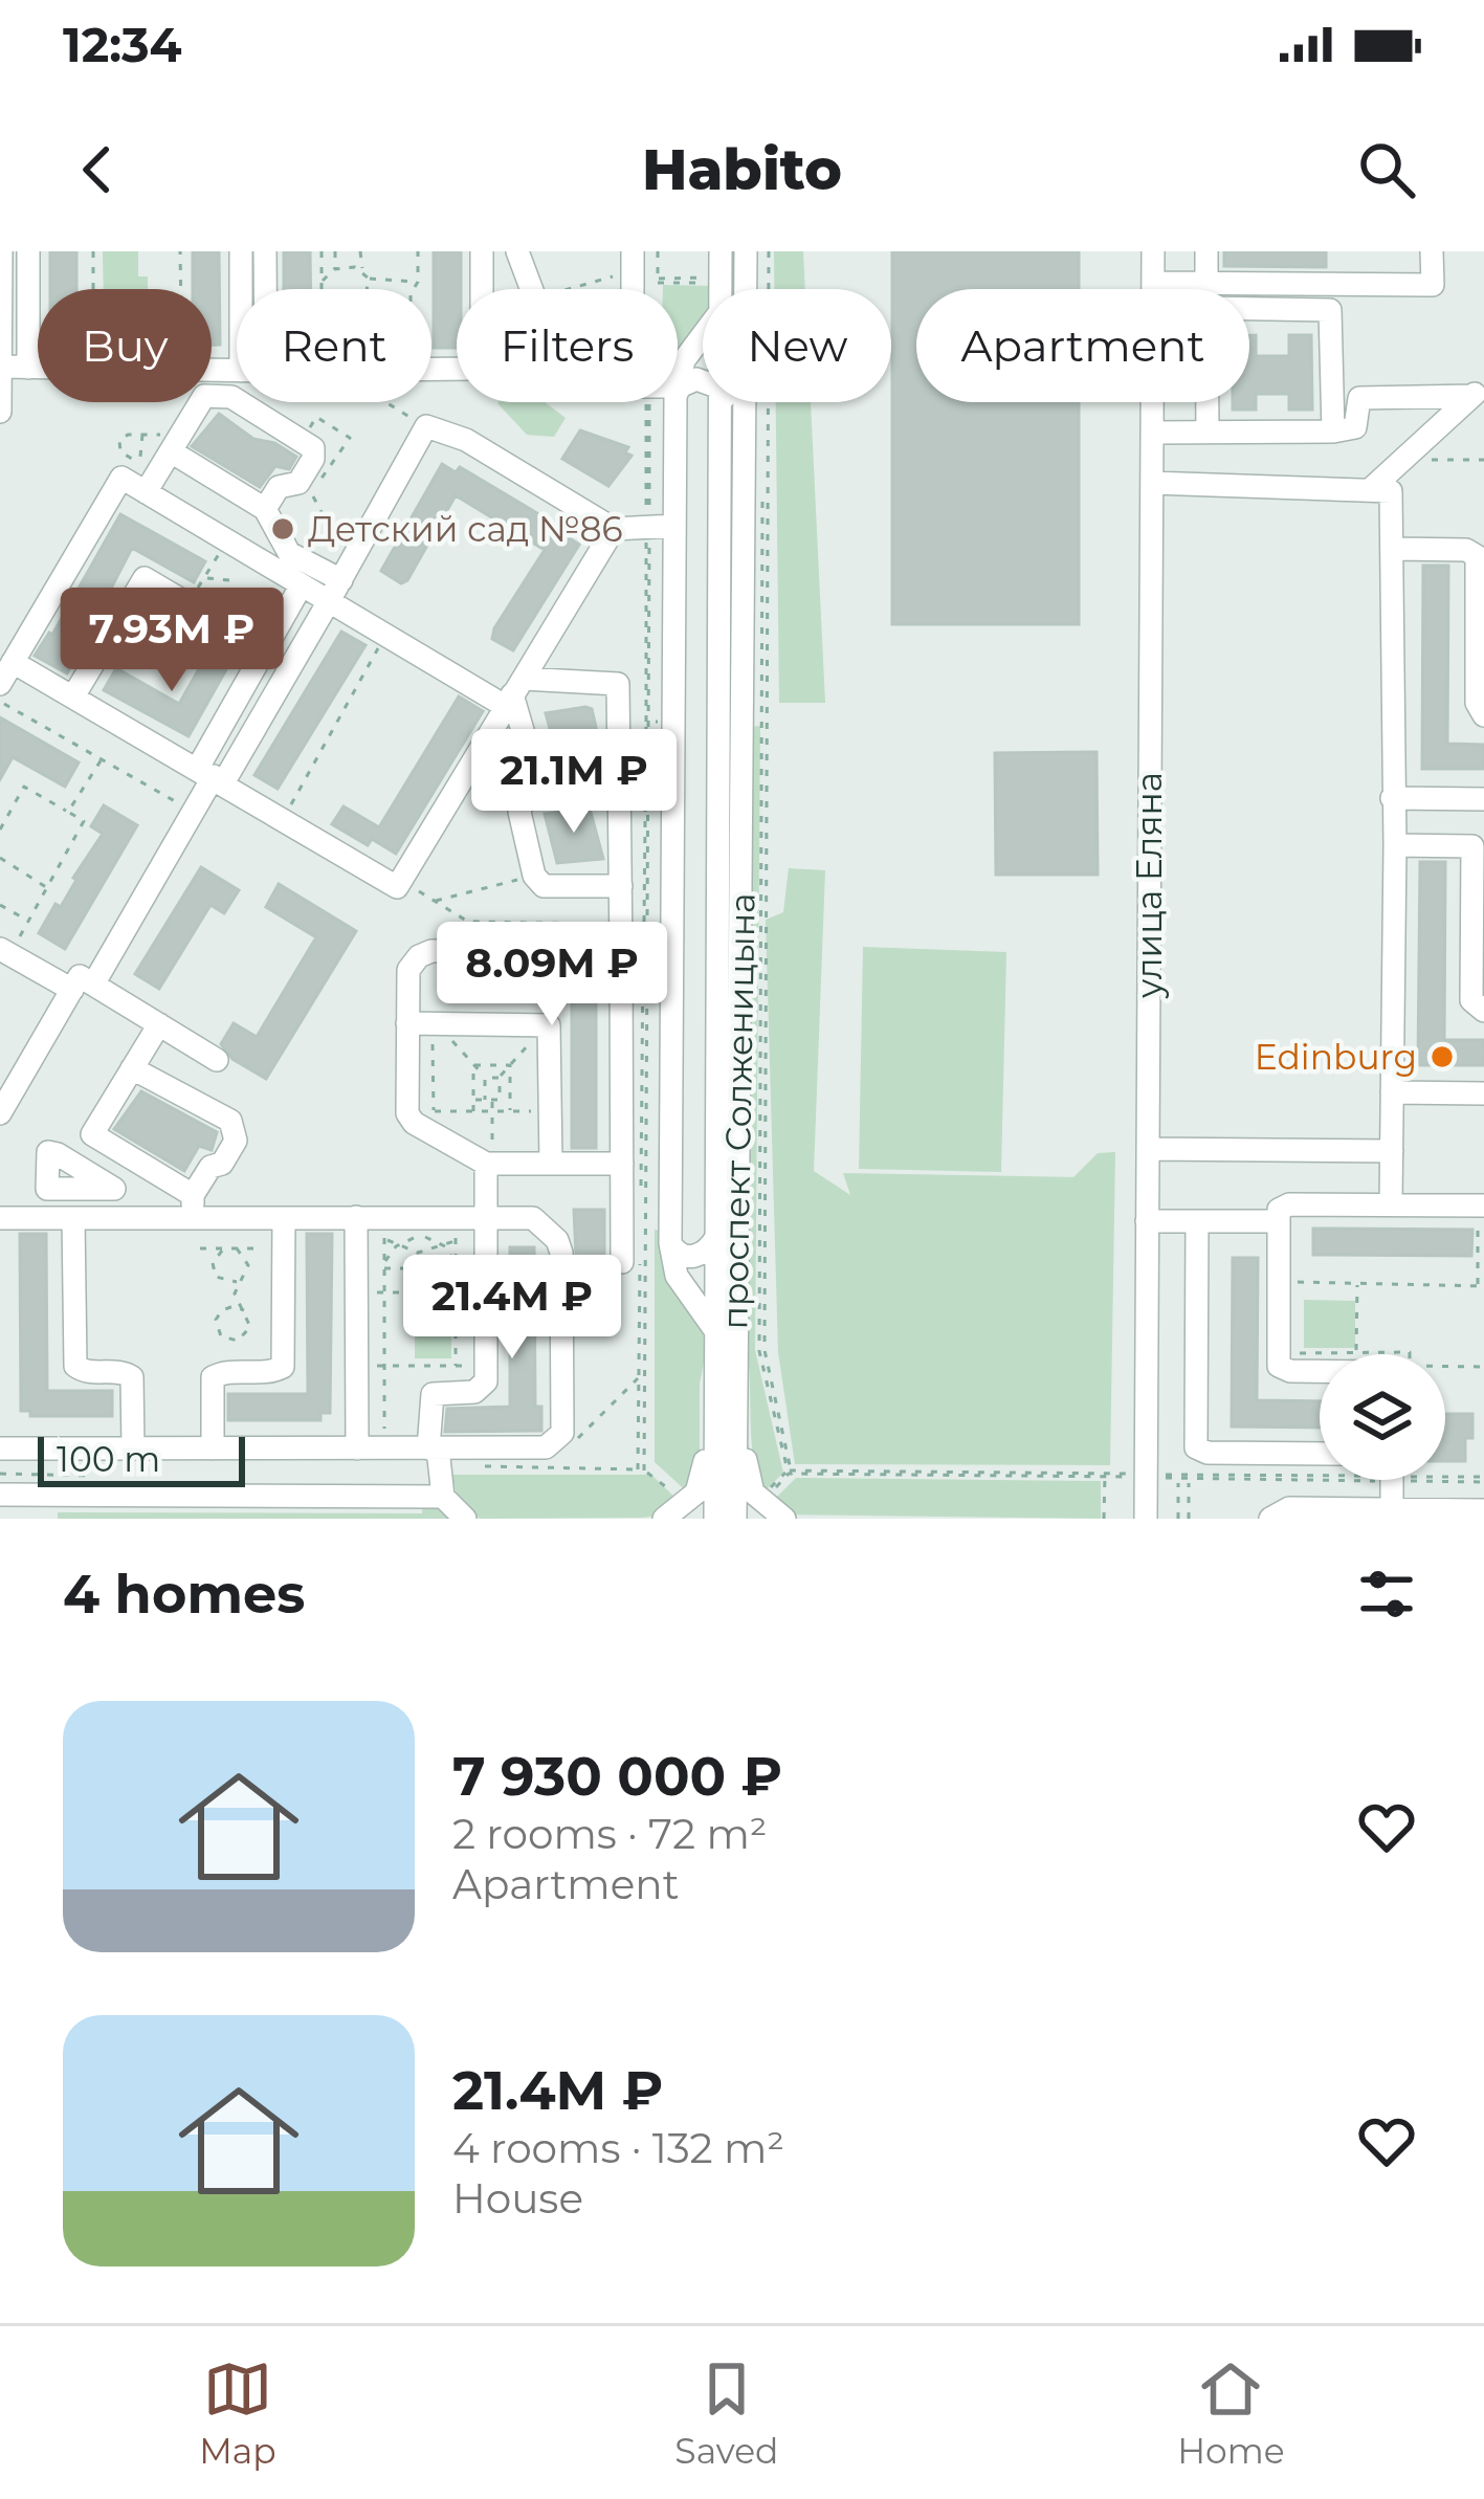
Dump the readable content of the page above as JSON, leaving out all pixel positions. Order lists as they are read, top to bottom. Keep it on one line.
{"streets":{"street":["улица Еляна","проспект Солженицына"]},"places":["Детский сад №86","Edinburg"],"scale_bar":"100 m","page":{"status":"12:34","header":"Habito","chip":["Buy","Rent","Filters","New","Apartment"],"price":["7.93M ₽","21.1M ₽","8.09M ₽","21.4M ₽"],"scale":"100 m","heading":"4 homes","list":[{"name":"7 930 000 ₽","note":"2 rooms · 72 m² · Apartment"},{"name":"21.4M ₽","note":"4 rooms · 132 m² · House"}],"tabs":["Map","Saved","Home"]}}
